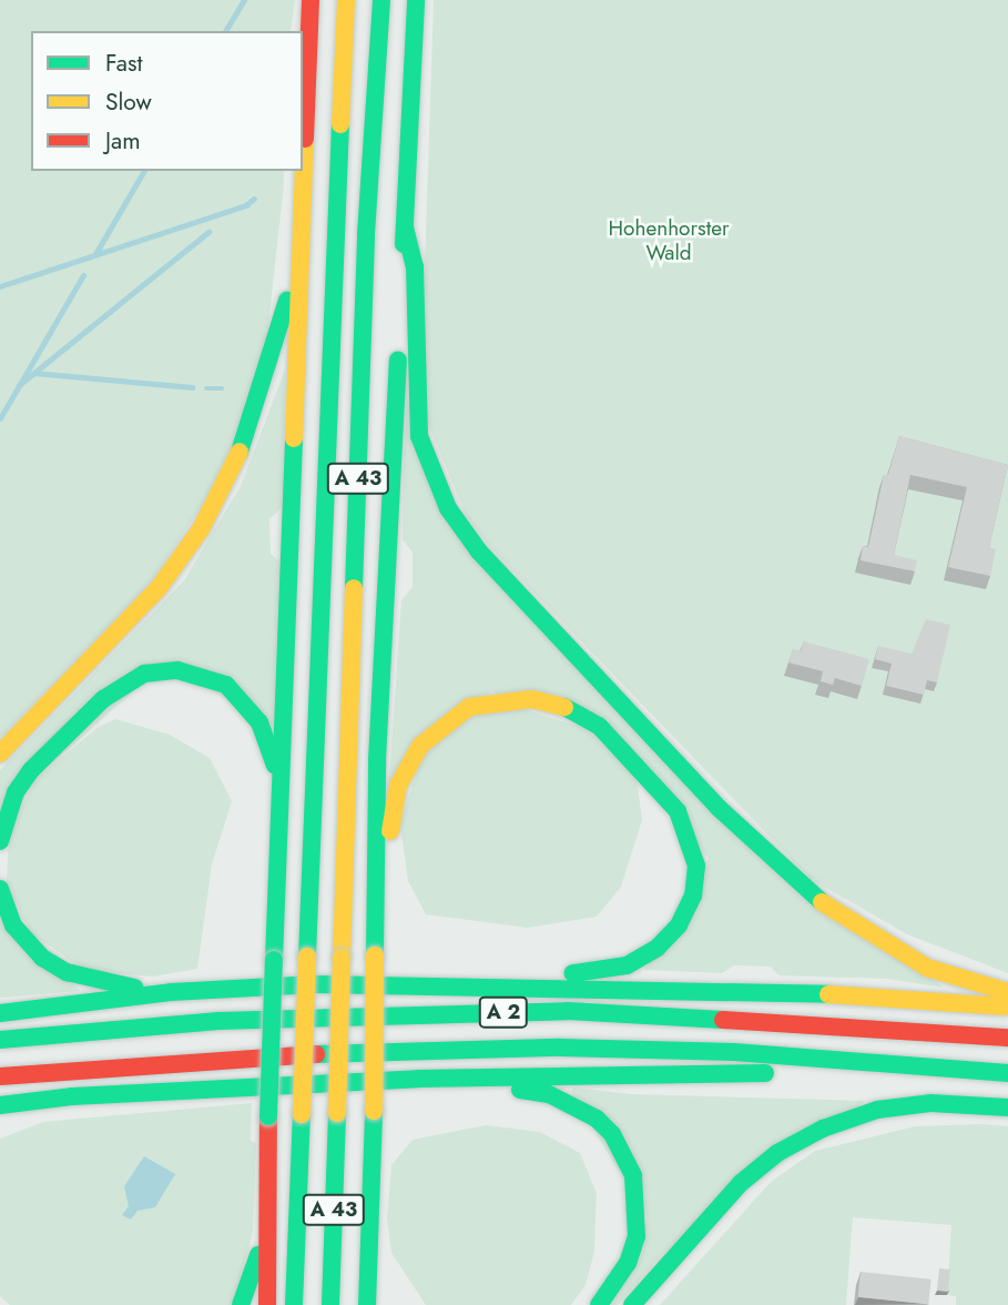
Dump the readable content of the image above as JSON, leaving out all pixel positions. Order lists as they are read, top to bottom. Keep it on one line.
{"streets":{"highway":["A 43","A 2"]},"parks":["Hohenhorster Wald"],"legend":["Fast","Slow","Jam"]}
